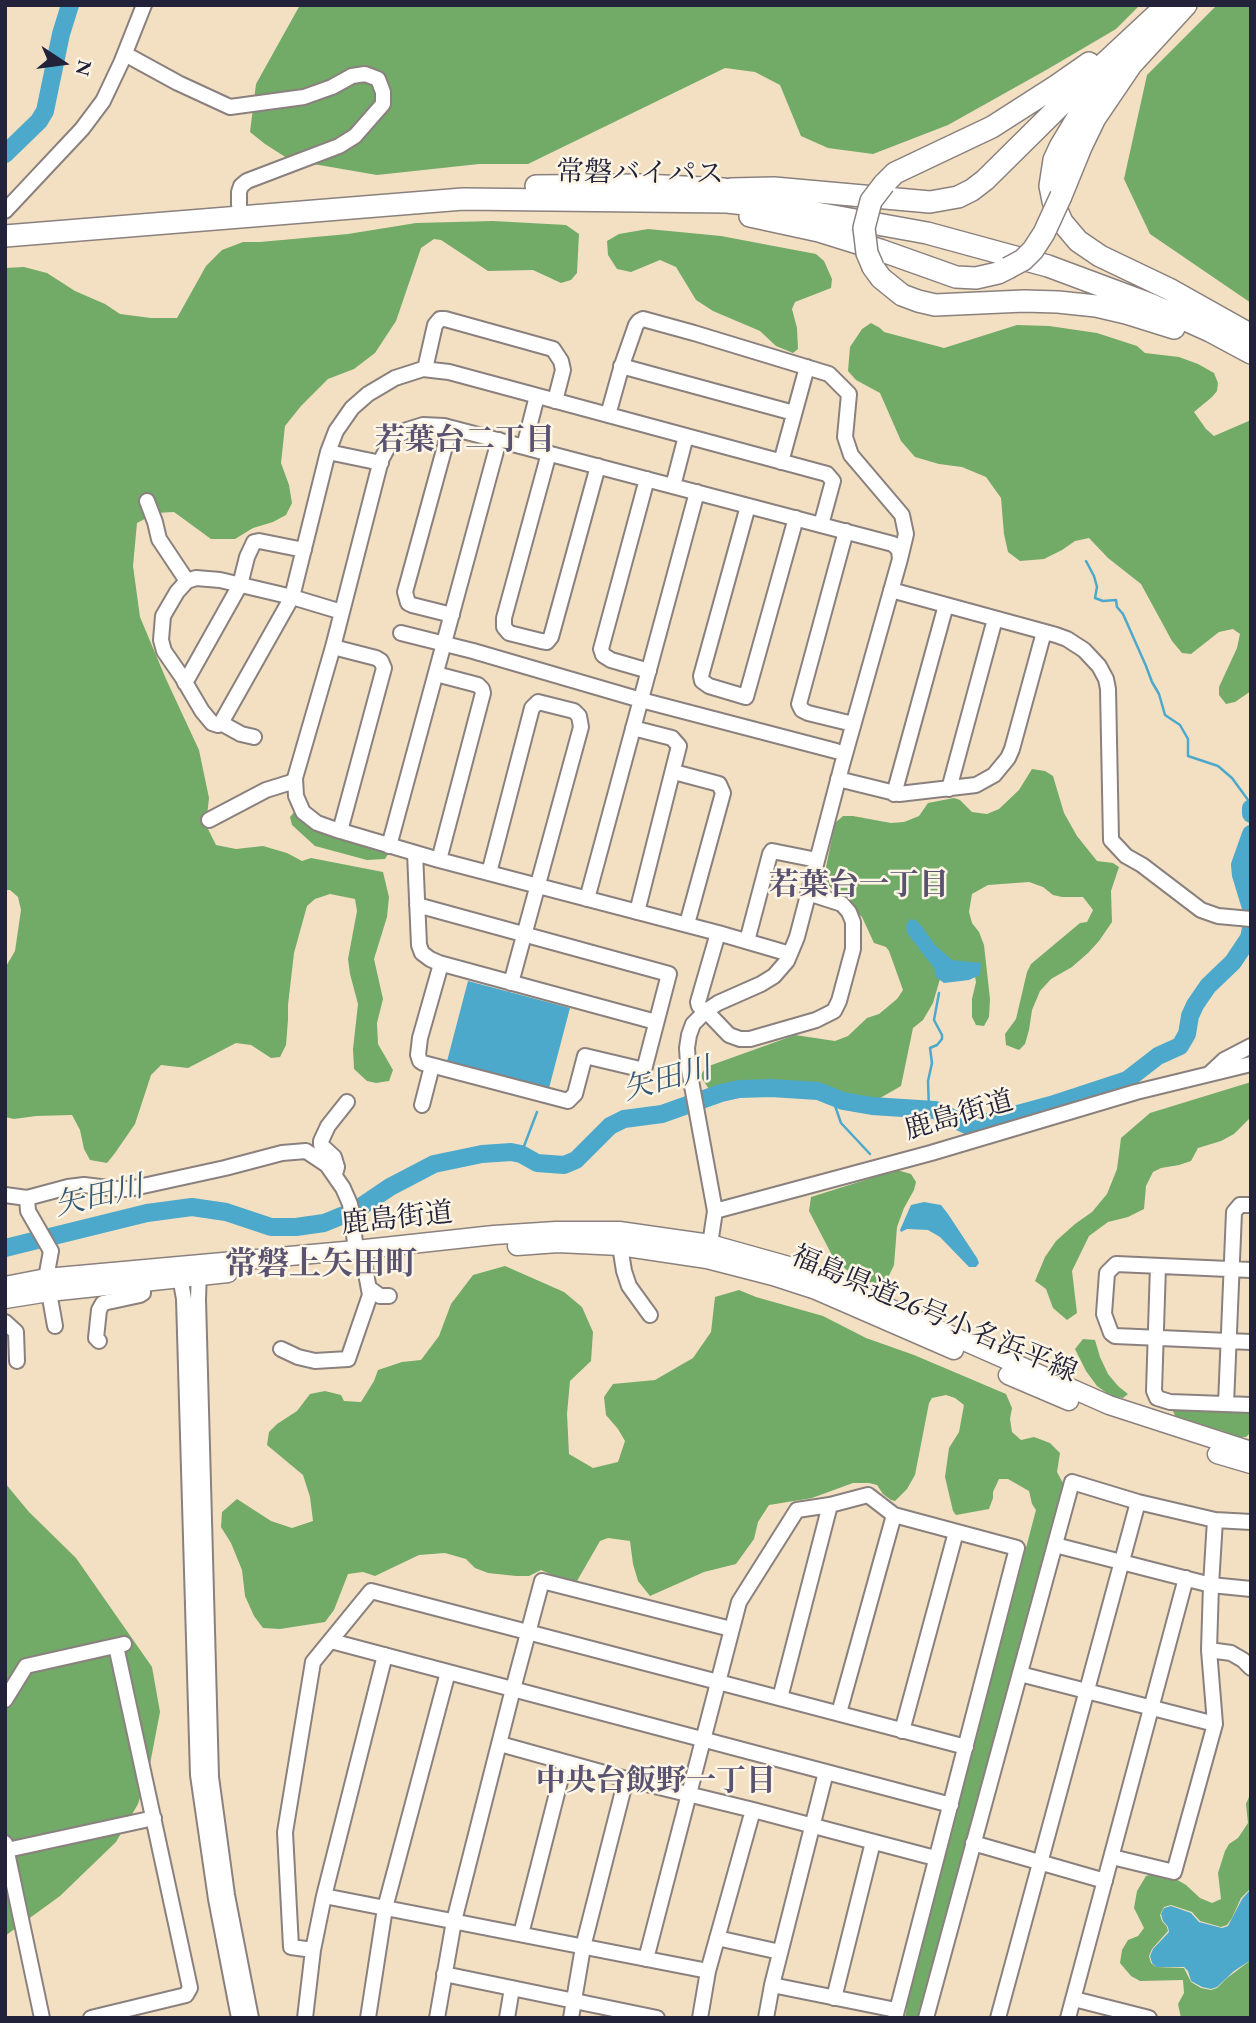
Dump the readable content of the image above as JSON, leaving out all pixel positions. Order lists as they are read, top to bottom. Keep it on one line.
{"streets":{"highway":["常磐バイパス"],"main road":["鹿島街道","福島県道26号小名浜平線"]},"crossings":[["鹿島街道","福島県道26号小名浜平線"]],"districts":["若葉台二丁目","若葉台一丁目","常磐上矢田町","中央台飯野一丁目"],"water":["矢田川"],"north":"right"}
